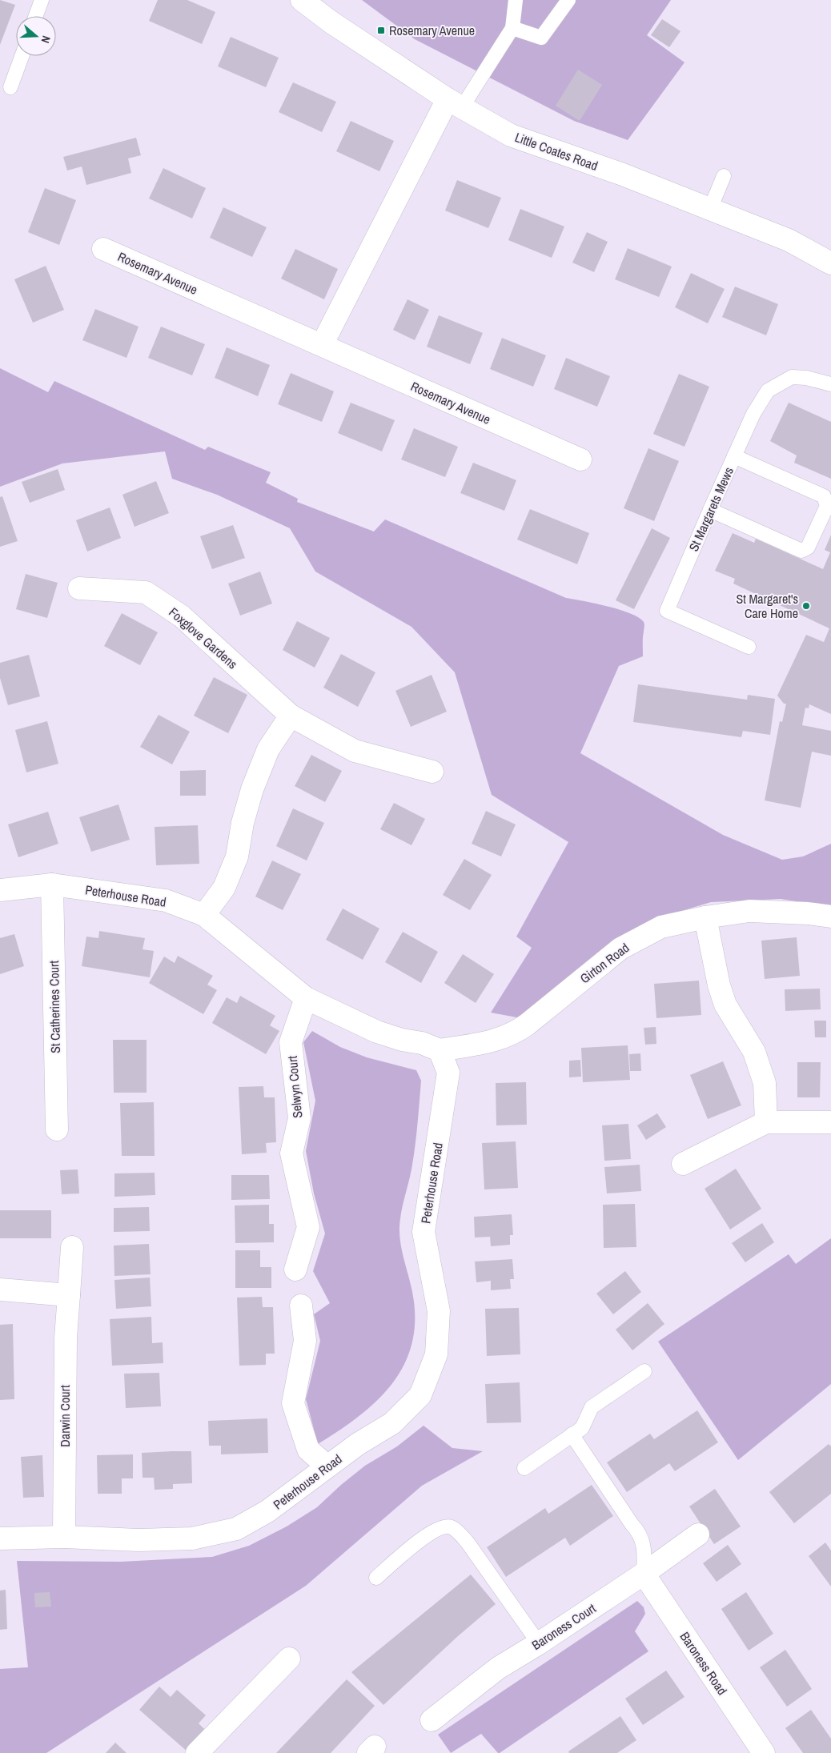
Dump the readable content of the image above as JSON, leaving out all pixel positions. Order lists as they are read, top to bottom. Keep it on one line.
{"streets":{"street":["Little Coates Road","Rosemary Avenue","Foxglove Gardens","Peterhouse Road","Girton Road","St Catherines Court","Selwyn Court","Darwin Court","Baroness Court","Baroness Road"],"lane":["St Margarets Mews"]},"crossings":[["Peterhouse Road","Girton Road"],["Peterhouse Road","St Catherines Court"],["Peterhouse Road","Selwyn Court"],["Peterhouse Road","Darwin Court"],["Baroness Court","Baroness Road"]],"places":{"transit":["Rosemary Avenue"],"other":["St Margaret's Care Home"]},"north":"right"}
